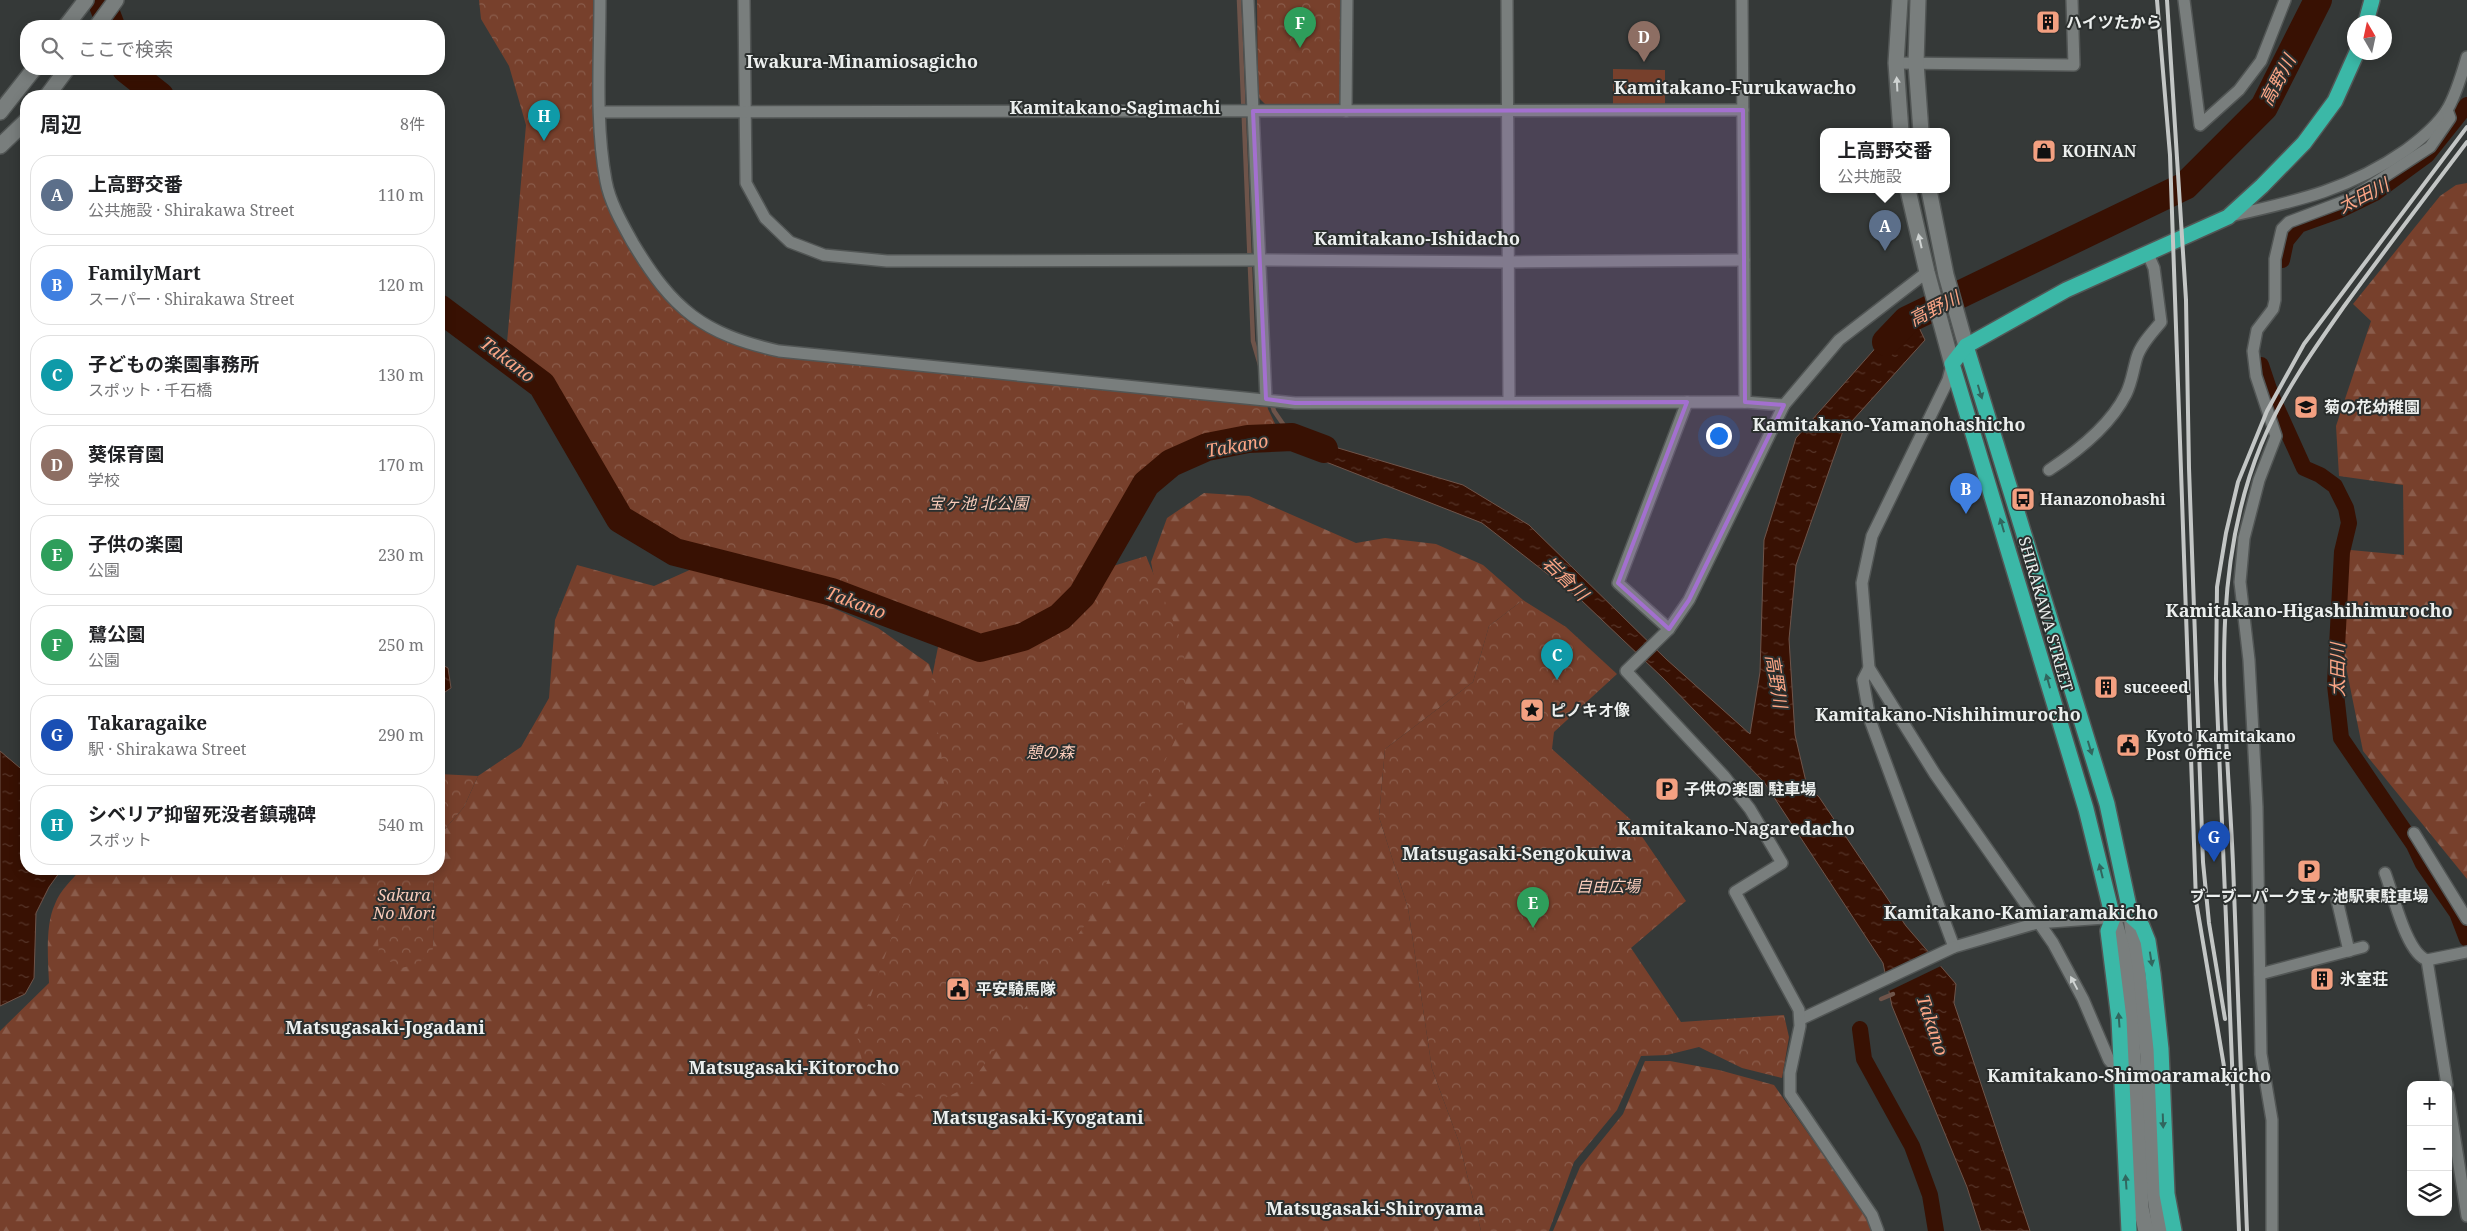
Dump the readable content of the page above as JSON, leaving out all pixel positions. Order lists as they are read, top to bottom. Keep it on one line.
{"streets":{"highway":["SHIRAKAWA STREET"]},"districts":["Iwakura-Minamiosagicho","Kamitakano-Furukawacho","Kamitakano-Sagimachi","Kamitakano-Ishidacho","Kamitakano-Yamanohashicho","Kamitakano-Higashihimurocho","Kamitakano-Nishihimurocho","Kamitakano-Nagaredacho","Matsugasaki-Sengokuiwa","Kamitakano-Kamiaramakicho","Matsugasaki-Jogadani","Matsugasaki-Kitorocho","Kamitakano-Shimoaramakicho","Matsugasaki-Kyogatani","Matsugasaki-Shiroyama"],"water":["高野川","太田川","Takano","岩倉川"],"parks":["宝ヶ池 北公園","憩の森","自由広場","Sakura No Mori"],"places":{"building":["ハイツたから","suceeed","氷室荘"],"shop":["KOHNAN"],"school or university":["菊の花幼稚園"],"bus stop":["Hanazonobashi"],"place":["ピノキオ像"],"public building":["Kyoto Kamitakano Post Office","平安騎馬隊"],"parking":["子供の楽園 駐車場","ブーブーパーク宝ヶ池駅東駐車場"]},"north":"top","page":{"pins":["F","D","H","A","B","C","G","E"],"search":"ここで検索","heading":["周辺","8件"],"popup":["上高野交番","公共施設"],"list":[{"mark":"A","name":"上高野交番","note":"公共施設 · Shirakawa Street","value":"110 m"},{"mark":"B","name":"FamilyMart","note":"スーパー · Shirakawa Street","value":"120 m"},{"mark":"C","name":"子どもの楽園事務所","note":"スポット · 千石橋","value":"130 m"},{"mark":"D","name":"葵保育園","note":"学校","value":"170 m"},{"mark":"E","name":"子供の楽園","note":"公園","value":"230 m"},{"mark":"F","name":"鷺公園","note":"公園","value":"250 m"},{"mark":"G","name":"Takaragaike","note":"駅 · Shirakawa Street","value":"290 m"},{"mark":"H","name":"シベリア抑留死没者鎮魂碑","note":"スポット","value":"540 m"}],"map_buttons":["+","−"]}}
